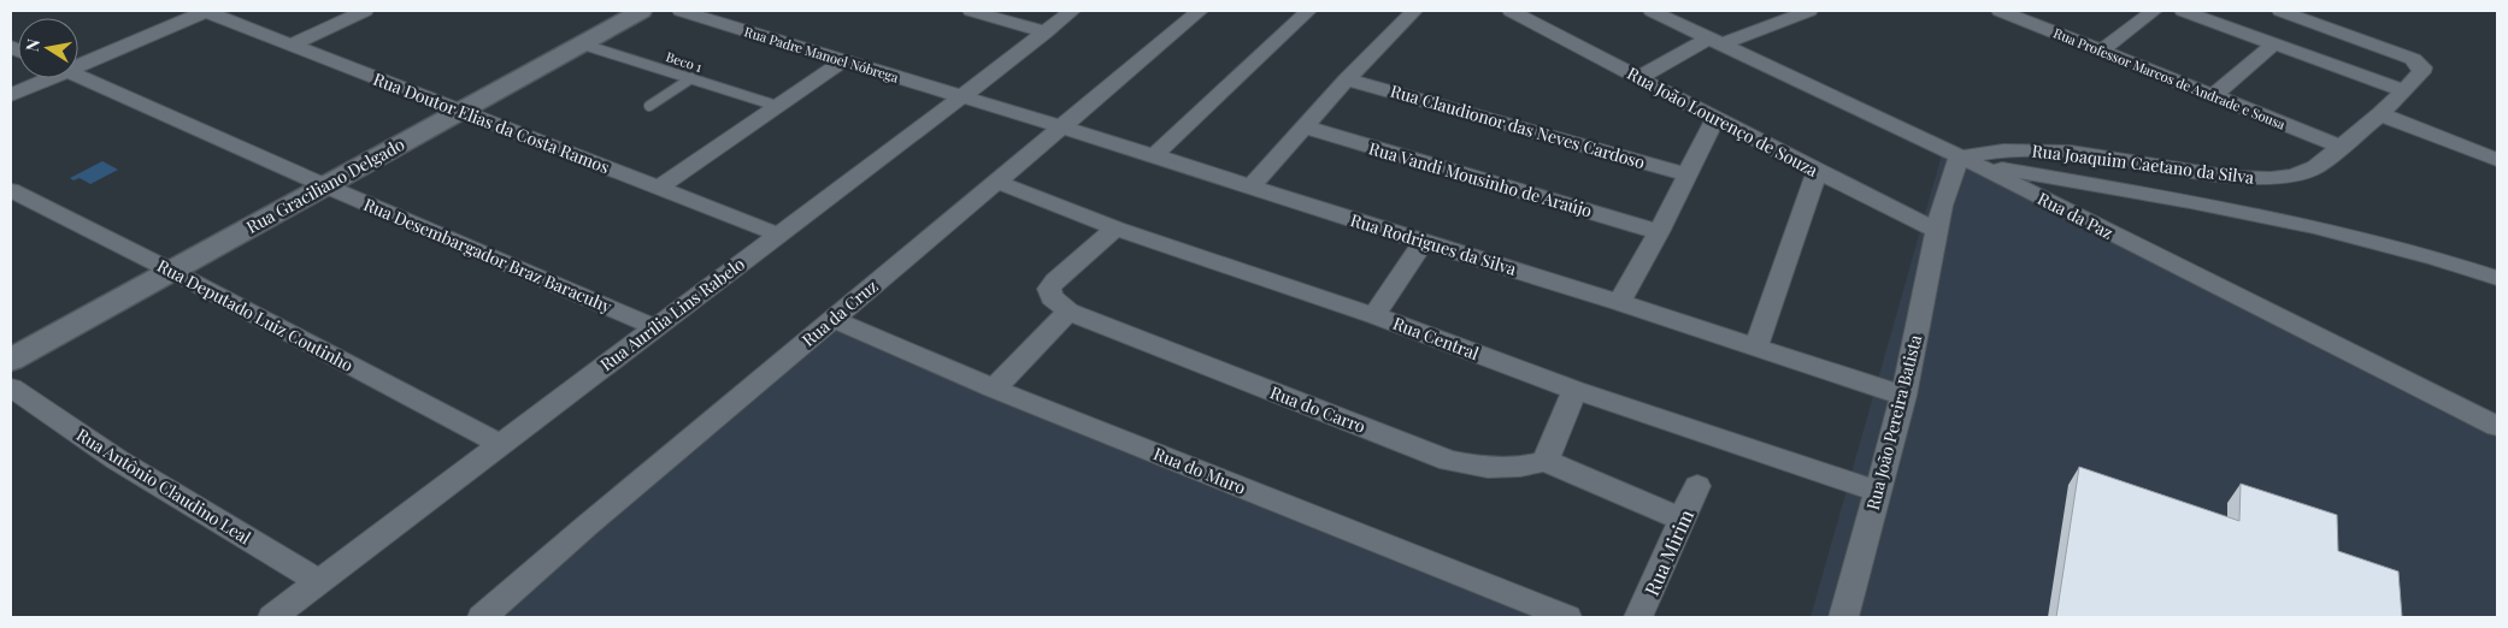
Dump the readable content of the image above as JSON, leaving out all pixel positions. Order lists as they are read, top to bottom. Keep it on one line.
{"streets":{"street":["Rua Padre Manoel Nóbrega","Rua Professor Marcos de Andrade e Sousa","Rua João Lourenço de Souza","Rua Doutor Elias da Costa Ramos","Rua Claudionor das Neves Cardoso","Rua Joaquim Caetano da Silva","Rua Vandi Mousinho de Araújo","Rua Graciliano Delgado","Rua da Paz","Rua Rodrigues da Silva","Rua Desembargador Braz Baracuhy","Rua da Cruz","Rua Aurília Lins Rabelo","Rua Deputado Luiz Coutinho","Rua Central","Rua do Carro","Rua João Pereira Batista","Rua do Muro","Rua Antônio Claudino Leal","Rua Mirim"],"lane":["Beco 1"]},"crossings":[["Rua Padre Manoel Nóbrega","Rua Rodrigues da Silva"],["Rua Padre Manoel Nóbrega","Rua Aurília Lins Rabelo"],["Beco 1","Rua Graciliano Delgado"],["Rua Professor Marcos de Andrade e Sousa","Rua Joaquim Caetano da Silva"],["Rua João Lourenço de Souza","Rua João Pereira Batista"],["Rua Doutor Elias da Costa Ramos","Rua Graciliano Delgado"],["Rua Doutor Elias da Costa Ramos","Rua Aurília Lins Rabelo"],["Rua Joaquim Caetano da Silva","Rua da Paz"],["Rua Joaquim Caetano da Silva","Rua João Pereira Batista"],["Rua Graciliano Delgado","Rua Desembargador Braz Baracuhy"],["Rua Graciliano Delgado","Rua Deputado Luiz Coutinho"],["Rua da Paz","Rua João Pereira Batista"],["Rua Rodrigues da Silva","Rua da Cruz"],["Rua Rodrigues da Silva","Rua Aurília Lins Rabelo"],["Rua Rodrigues da Silva","Rua João Pereira Batista"],["Rua Desembargador Braz Baracuhy","Rua Aurília Lins Rabelo"],["Rua da Cruz","Rua Central"],["Rua da Cruz","Rua do Muro"],["Rua Aurília Lins Rabelo","Rua Deputado Luiz Coutinho"],["Rua Aurília Lins Rabelo","Rua Antônio Claudino Leal"],["Rua Central","Rua do Carro"],["Rua Central","Rua João Pereira Batista"]],"north":"left"}
